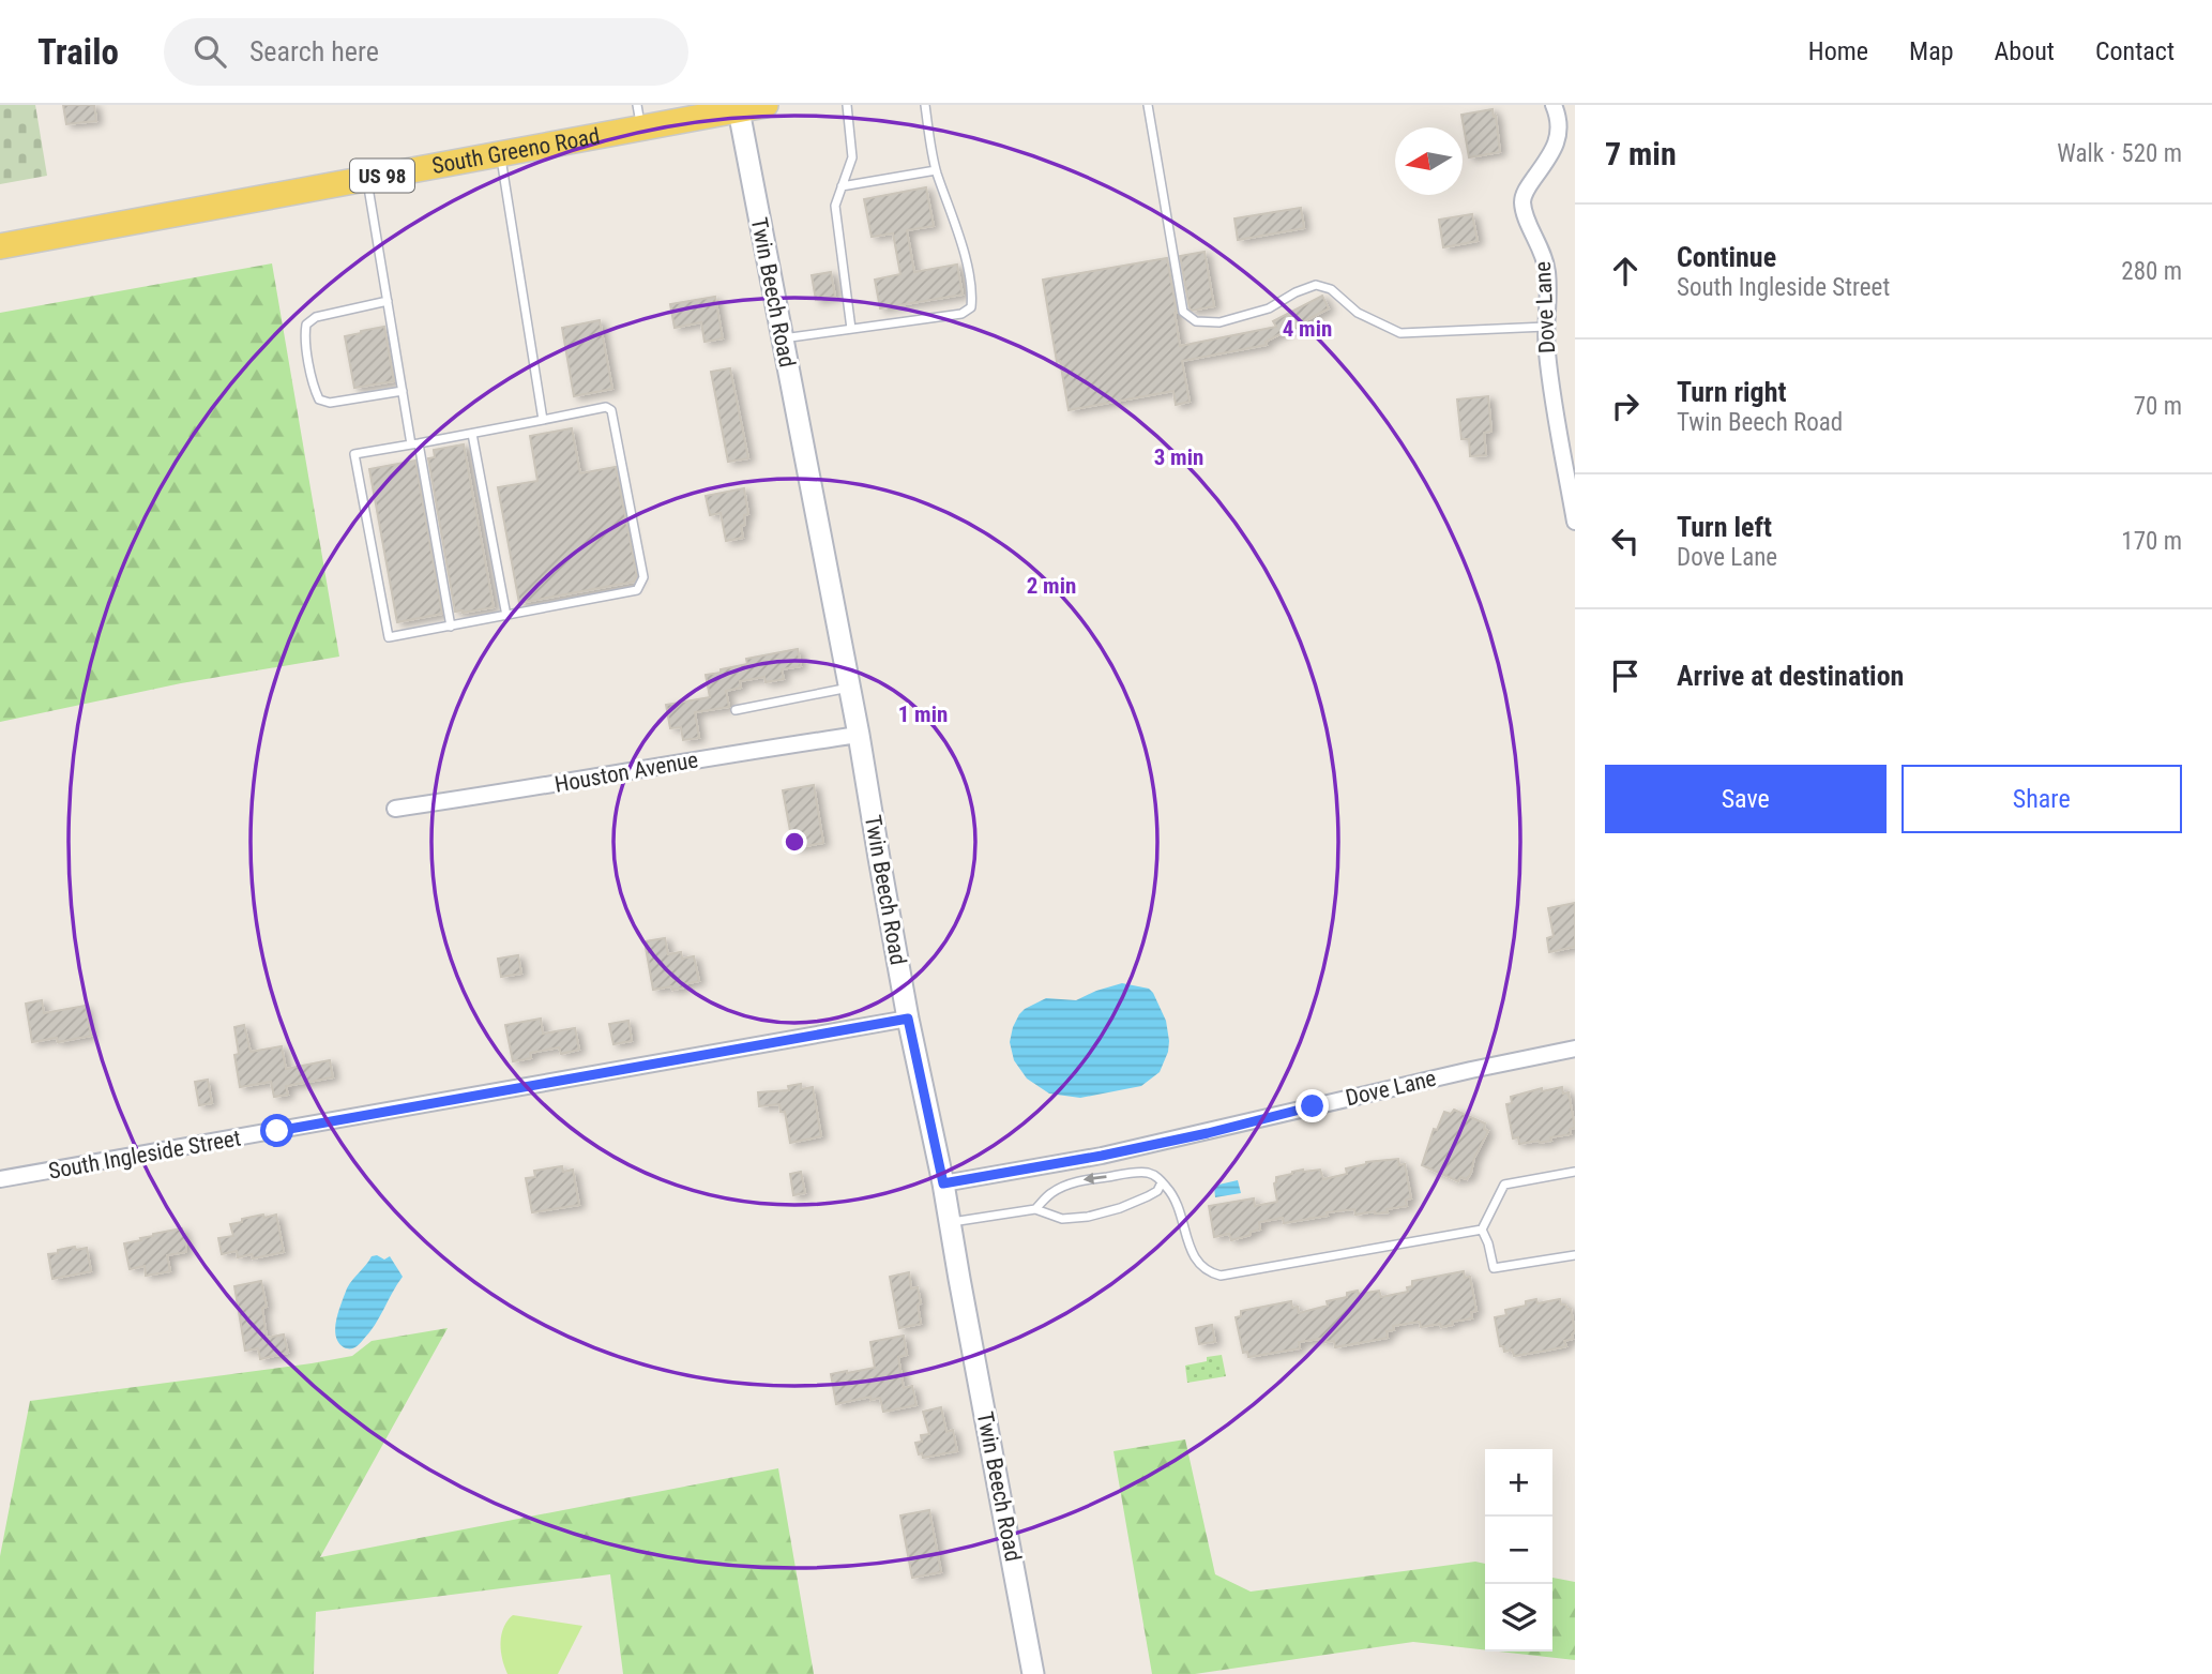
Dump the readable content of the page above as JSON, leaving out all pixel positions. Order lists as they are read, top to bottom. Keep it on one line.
{"streets":{"main road":["South Greeno Road","US 98"],"street":["Twin Beech Road","Dove Lane","Houston Avenue","South Ingleside Street"]},"crossings":[["South Greeno Road","Twin Beech Road"],["Twin Beech Road","Dove Lane"],["Twin Beech Road","Houston Avenue"],["Twin Beech Road","South Ingleside Street"]],"north":"left","page":{"header":"Trailo","search":"Search here","nav":["Home","Map","About","Contact"],"heading":["7 min","Walk · 520 m"],"list":[["Continue","South Ingleside Street","280 m"],["Turn right","Twin Beech Road","70 m"],["Turn left","Dove Lane","170 m"],"Arrive at destination"],"buttons":["Save","Share"],"map_buttons":["+","−"]},"rings":["4 min","3 min","2 min","1 min"]}
